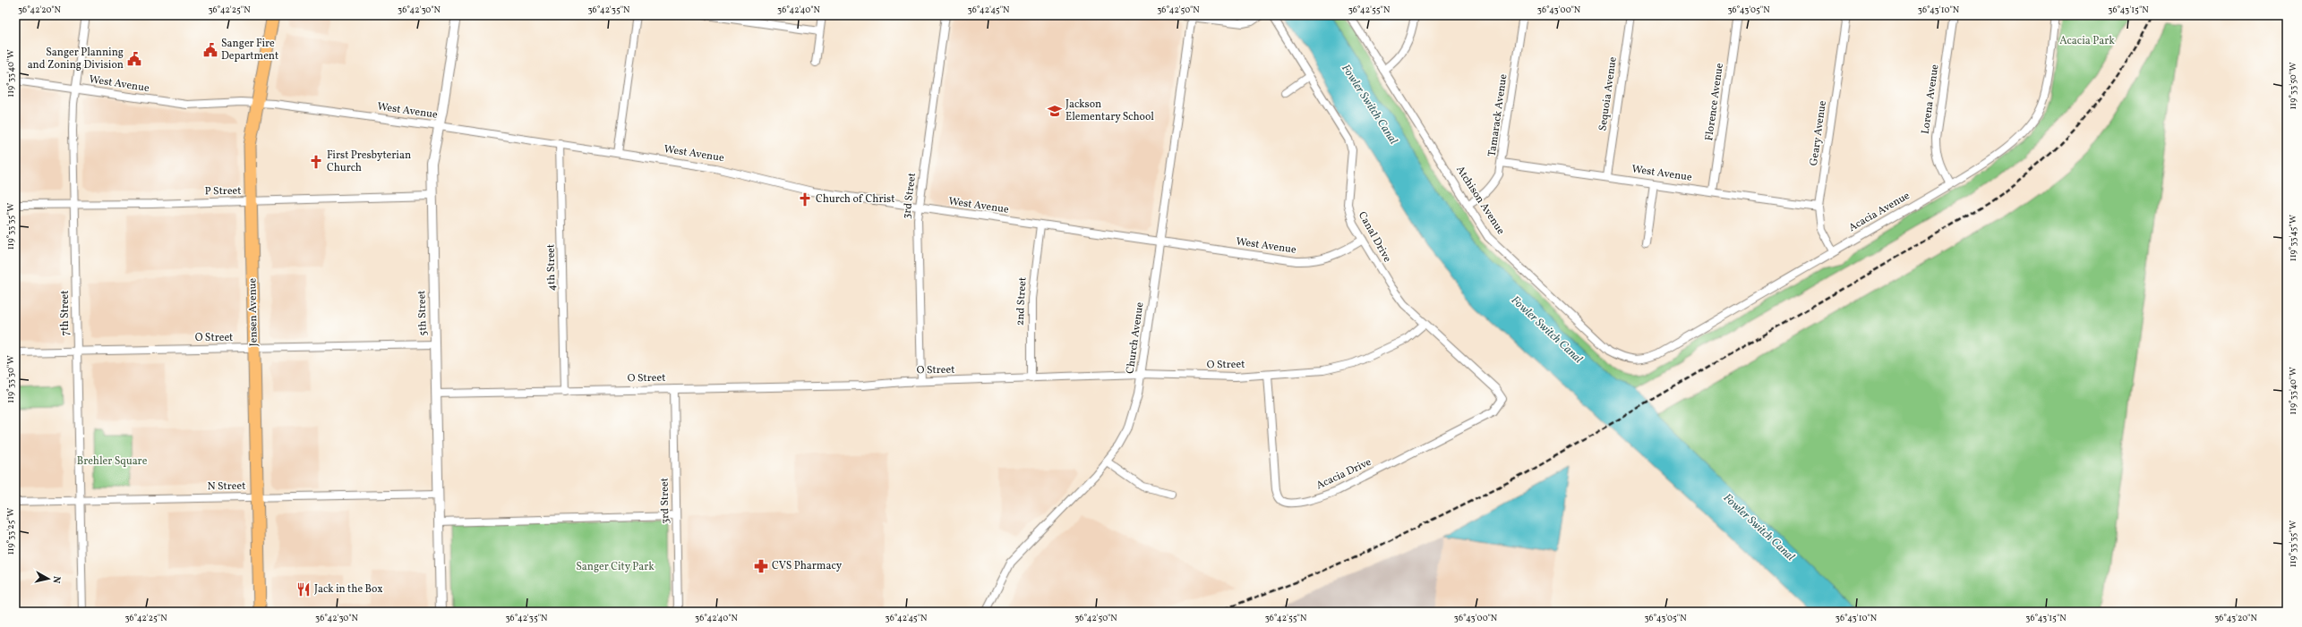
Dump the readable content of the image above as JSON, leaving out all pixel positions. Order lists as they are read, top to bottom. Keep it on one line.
{"streets":{"main road":["Jensen Avenue"],"street":["West Avenue","Sequoia Avenue","Lorena Avenue","Florence Avenue","Tamarack Avenue","Geary Avenue","P Street","3rd Street","Atchison Avenue","Acacia Avenue","Canal Drive","4th Street","2nd Street","7th Street","5th Street","O Street","Church Avenue","Acacia Drive","N Street"]},"crossings":[["West Avenue","Sequoia Avenue"],["West Avenue","Florence Avenue"],["West Avenue","Tamarack Avenue"],["West Avenue","Geary Avenue"],["West Avenue","3rd Street"],["West Avenue","Canal Drive"],["West Avenue","4th Street"],["West Avenue","2nd Street"],["West Avenue","Jensen Avenue"],["West Avenue","7th Street"],["West Avenue","5th Street"],["West Avenue","Church Avenue"],["Lorena Avenue","Acacia Avenue"],["Tamarack Avenue","Atchison Avenue"],["Geary Avenue","Acacia Avenue"],["P Street","Jensen Avenue"],["P Street","7th Street"],["P Street","5th Street"],["3rd Street","O Street"],["Atchison Avenue","Acacia Avenue"],["Canal Drive","O Street"],["Canal Drive","Acacia Drive"],["4th Street","O Street"],["2nd Street","O Street"],["Jensen Avenue","O Street"],["Jensen Avenue","N Street"],["7th Street","O Street"],["7th Street","N Street"],["5th Street","O Street"],["5th Street","N Street"],["O Street","Church Avenue"],["O Street","Acacia Drive"]],"water":["Fowler Switch Canal"],"parks":["Acacia Park","Brehler Square","Sanger City Park"],"places":{"public building":["Sanger Fire Department","Sanger Planning and Zoning Division"],"school or university":["Jackson Elementary School"],"church":["First Presbyterian Church","Church of Christ"],"pharmacy":["CVS Pharmacy"],"restaurant":["Jack in the Box"]},"north":"right","coordinates":["36°42'20\"N","36°42'25\"N","36°42'30\"N","36°42'35\"N","36°42'40\"N","36°42'45\"N","36°42'50\"N","36°42'55\"N","36°43'00\"N","36°43'05\"N","36°43'10\"N","36°43'15\"N","119°33'40\"W","119°33'50\"W","119°33'35\"W","119°33'45\"W","119°33'30\"W","119°33'25\"W","36°43'20\"N"]}
